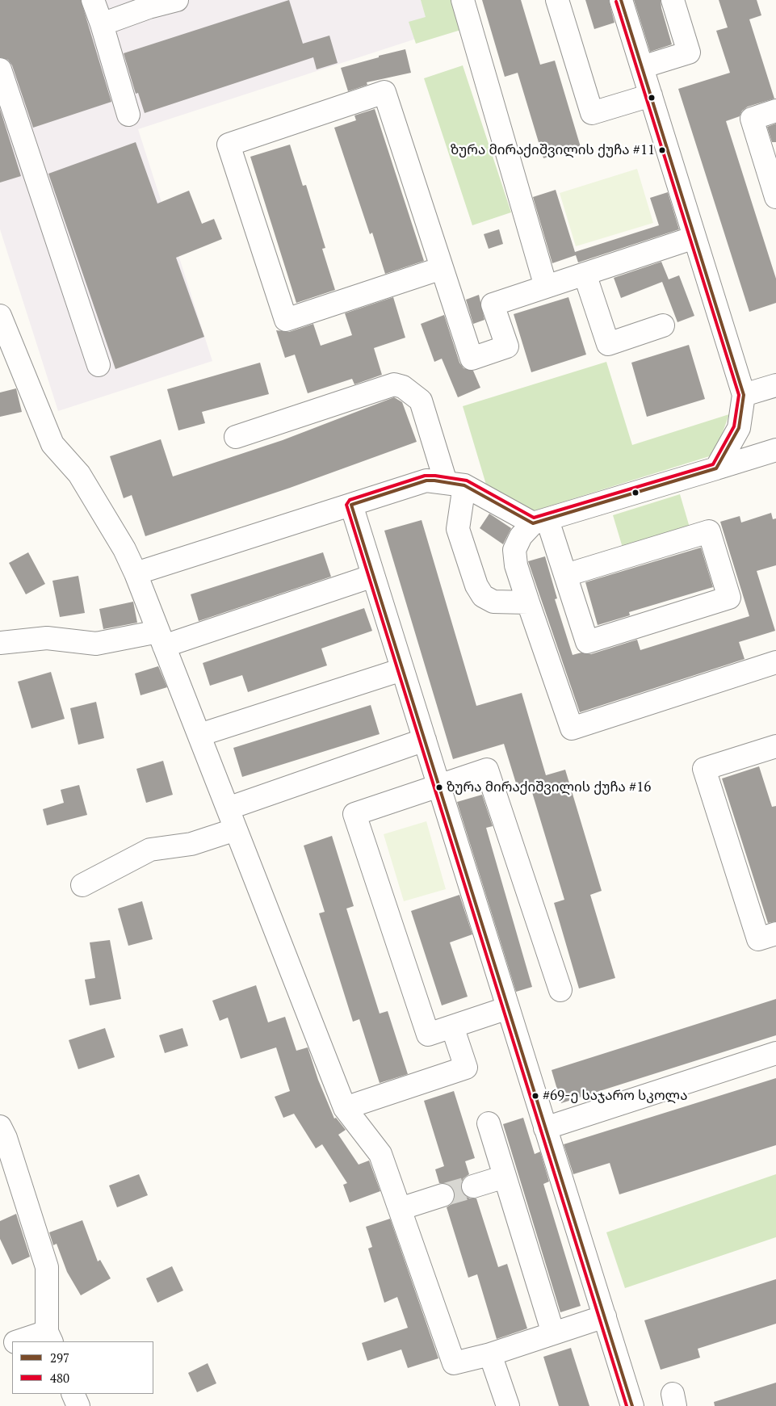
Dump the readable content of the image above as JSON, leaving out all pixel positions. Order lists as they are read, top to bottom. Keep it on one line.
{"places":["ზურა მირაქიშვილის ქუჩა #11","ზურა მირაქიშვილის ქუჩა #16","#69-ე საჯარო სკოლა"],"lines":["transit line 297","transit line 480"],"legend":["297","480"]}
